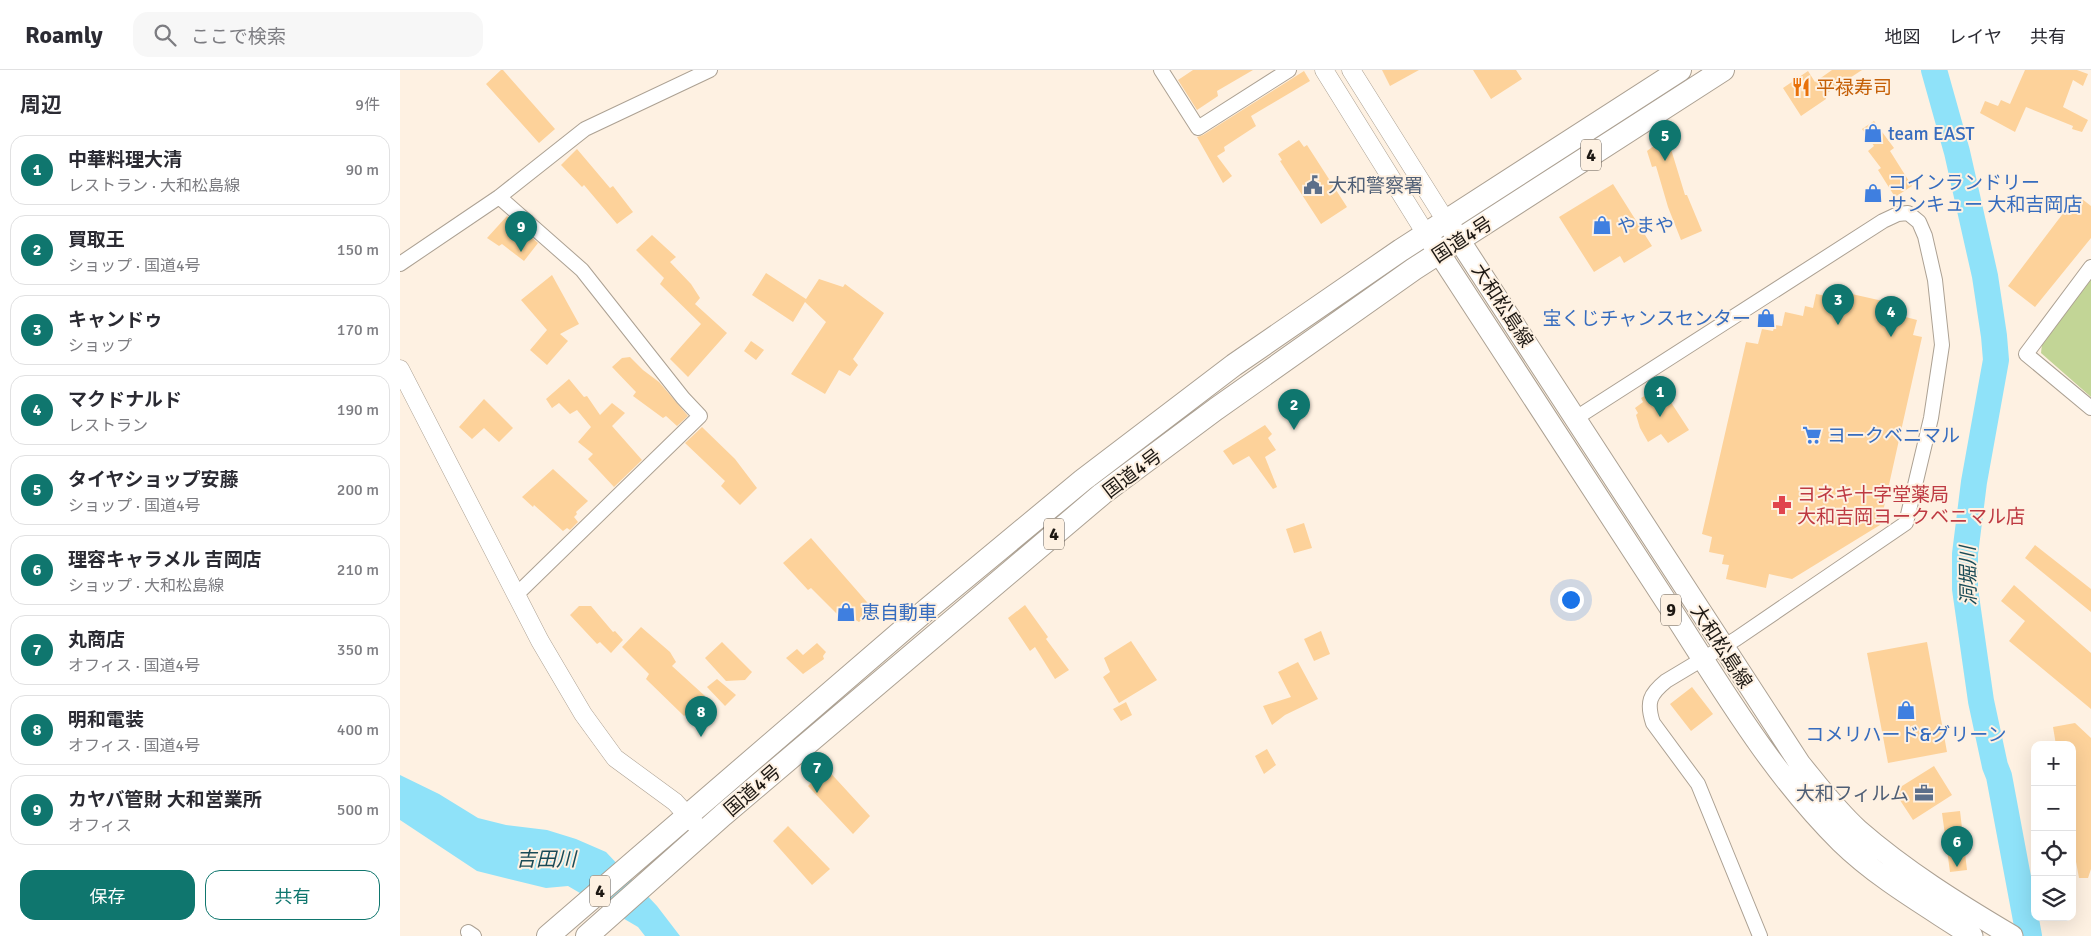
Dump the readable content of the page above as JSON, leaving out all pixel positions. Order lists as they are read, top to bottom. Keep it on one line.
{"streets":{"highway":["4","国道4号"],"main road":["大和松島線","9"]},"crossings":[["国道4号","大和松島線"]],"water":["洞堀川","吉田川"],"places":{"restaurant":["平禄寿司"],"shop":["team EAST","コインランドリー サンキュー 大和吉岡店","やまや","宝くじチャンスセンター","恵自動車","コメリハード&グリーン"],"public building":["大和警察署"],"supermarket":["ヨークベニマル"],"pharmacy":["ヨネキ十字堂薬局 大和吉岡ヨークベニマル店"],"office":["大和フィルム"]},"page":{"header":"Roamly","search":"ここで検索","nav":["地図","レイヤ","共有"],"heading":["周辺","9件"],"pins":["5","9","3","4","1","2","8","7","6"],"list":[{"mark":"1","name":"中華料理大清","note":"レストラン · 大和松島線","value":"90 m"},{"mark":"2","name":"買取王","note":"ショップ · 国道4号","value":"150 m"},{"mark":"3","name":"キャンドゥ","note":"ショップ","value":"170 m"},{"mark":"4","name":"マクドナルド","note":"レストラン","value":"190 m"},{"mark":"5","name":"タイヤショップ安藤","note":"ショップ · 国道4号","value":"200 m"},{"mark":"6","name":"理容キャラメル 吉岡店","note":"ショップ · 大和松島線","value":"210 m"},{"mark":"7","name":"丸商店","note":"オフィス · 国道4号","value":"350 m"},{"mark":"8","name":"明和電装","note":"オフィス · 国道4号","value":"400 m"},{"mark":"9","name":"カヤバ管財 大和営業所","note":"オフィス","value":"500 m"}],"map_buttons":["+","−"],"buttons":["保存","共有"]}}
